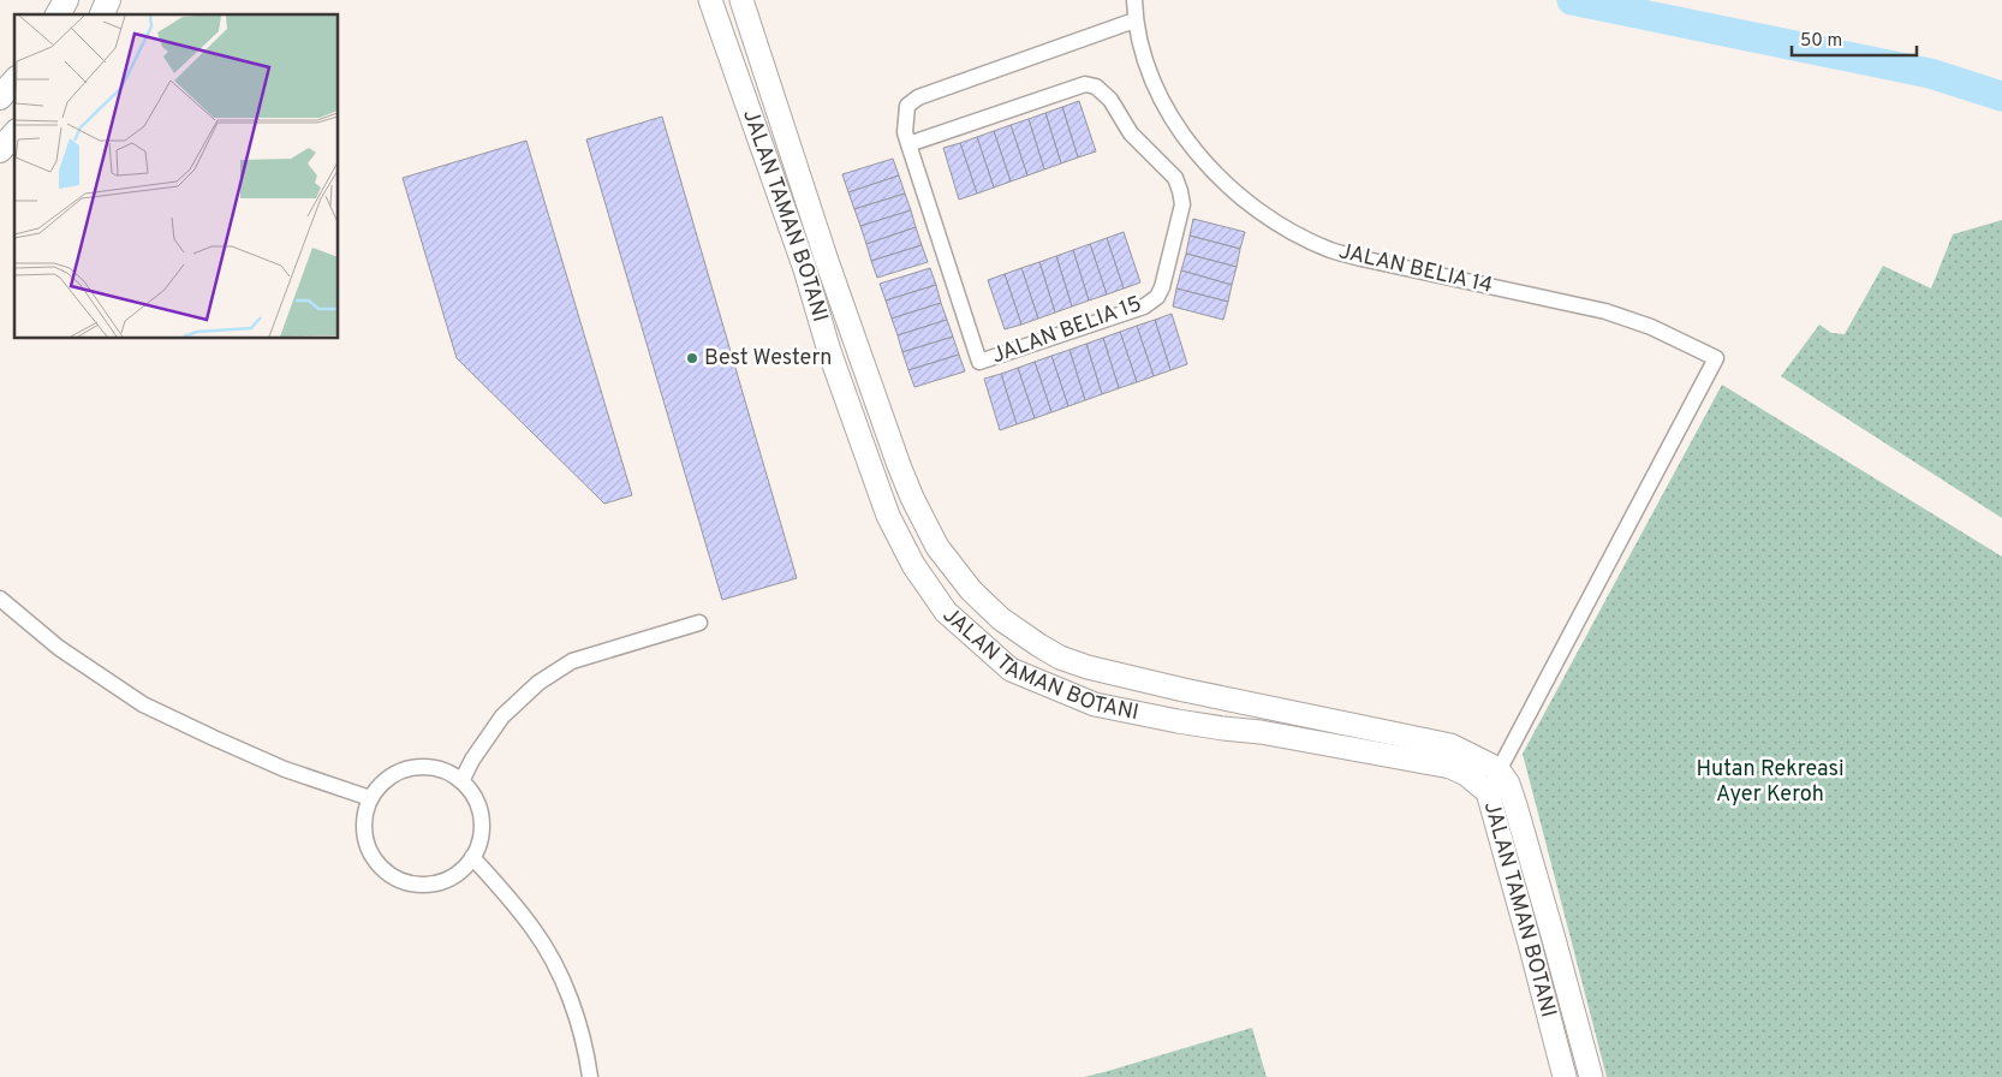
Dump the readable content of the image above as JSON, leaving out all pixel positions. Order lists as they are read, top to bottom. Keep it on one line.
{"streets":{"street":["JALAN TAMAN BOTANI","JALAN BELIA 14","JALAN BELIA 15"]},"crossings":[["JALAN TAMAN BOTANI","JALAN BELIA 14"],["JALAN BELIA 14","JALAN BELIA 15"]],"parks":["Hutan Rekreasi Ayer Keroh"],"places":["Best Western"],"scale_bar":"50 m"}
